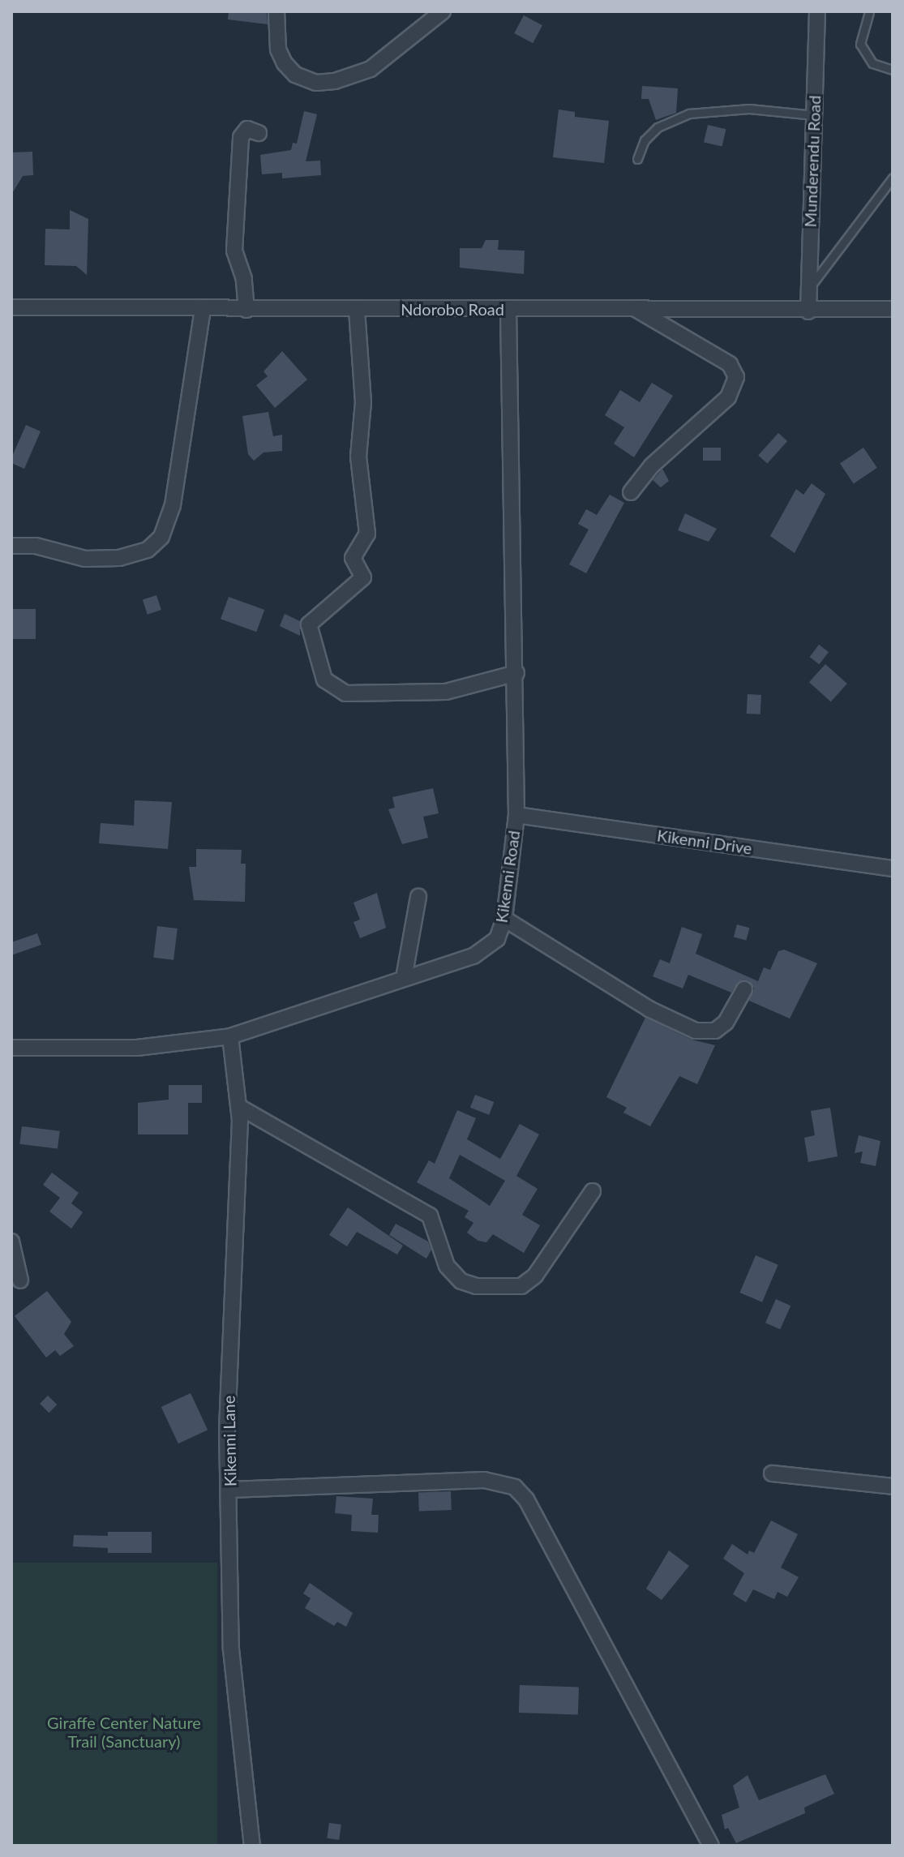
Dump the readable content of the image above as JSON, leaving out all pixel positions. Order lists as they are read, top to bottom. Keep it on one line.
{"streets":{"street":["Munderendu Road","Ndorobo Road","Kikenni Drive","Kikenni Road","Kikenni Lane"]},"crossings":[["Munderendu Road","Ndorobo Road"],["Ndorobo Road","Kikenni Road"],["Kikenni Drive","Kikenni Road"],["Kikenni Road","Kikenni Lane"]],"parks":["Giraffe Center Nature Trail (Sanctuary)"]}
